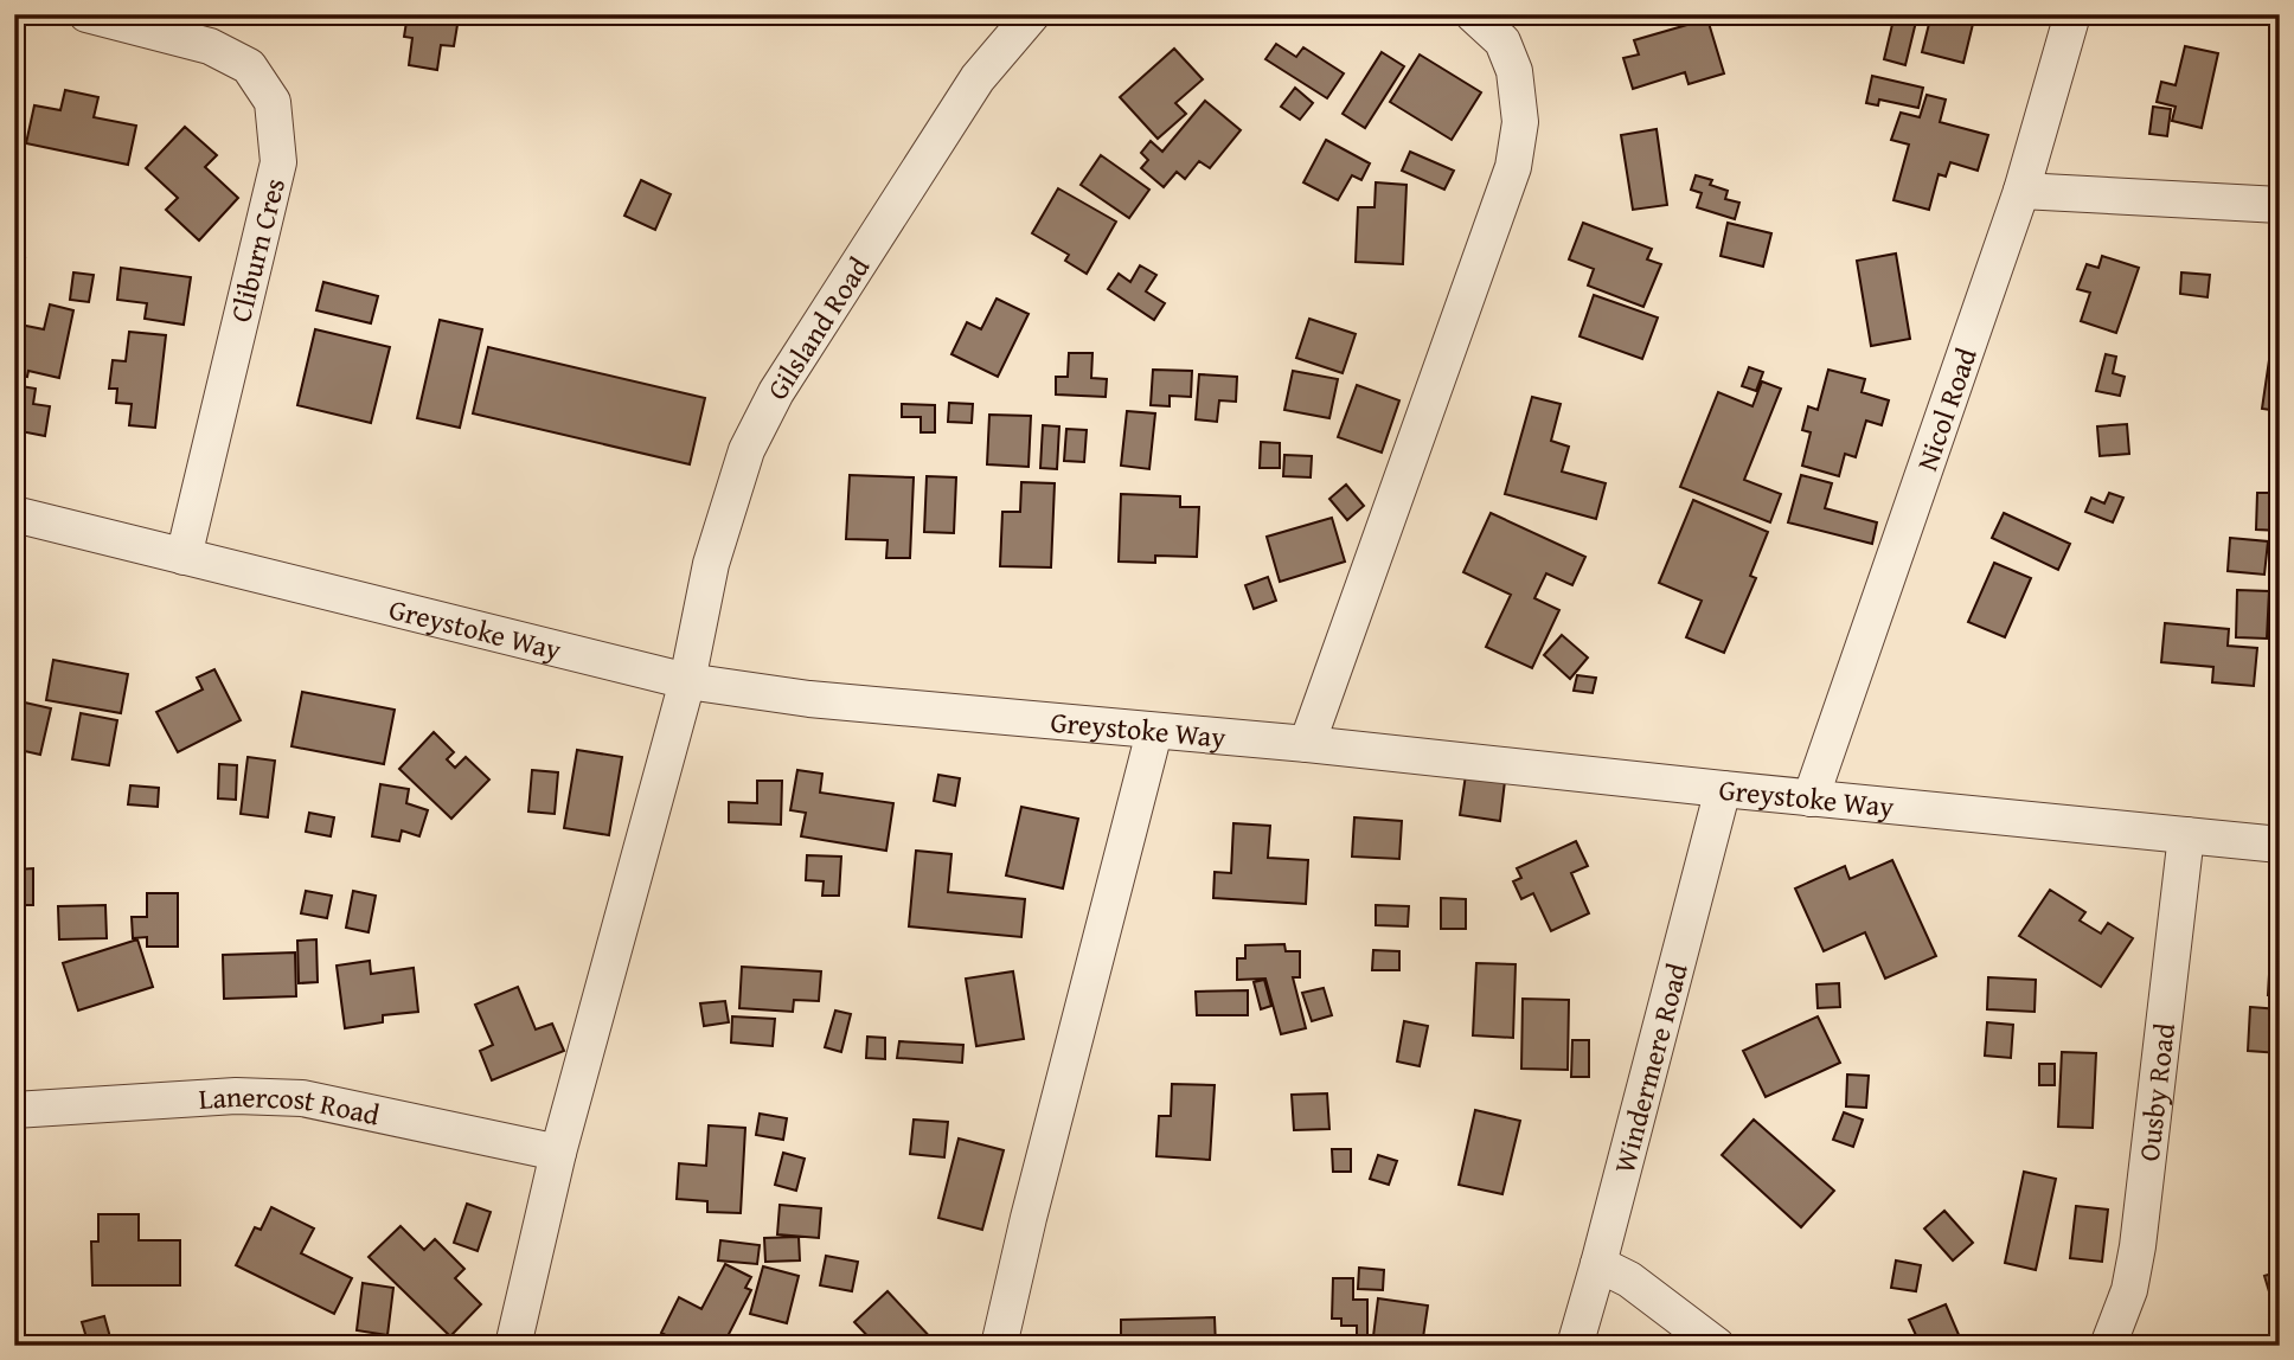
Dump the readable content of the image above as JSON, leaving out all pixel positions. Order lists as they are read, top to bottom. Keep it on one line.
{"streets":{"street":["Cliburn Cres","Gilsland Road","Nicol Road","Greystoke Way","Windermere Road","Ousby Road","Lanercost Road"]},"crossings":[["Cliburn Cres","Greystoke Way"],["Gilsland Road","Greystoke Way"],["Gilsland Road","Lanercost Road"],["Nicol Road","Greystoke Way"],["Greystoke Way","Windermere Road"],["Greystoke Way","Ousby Road"]]}
